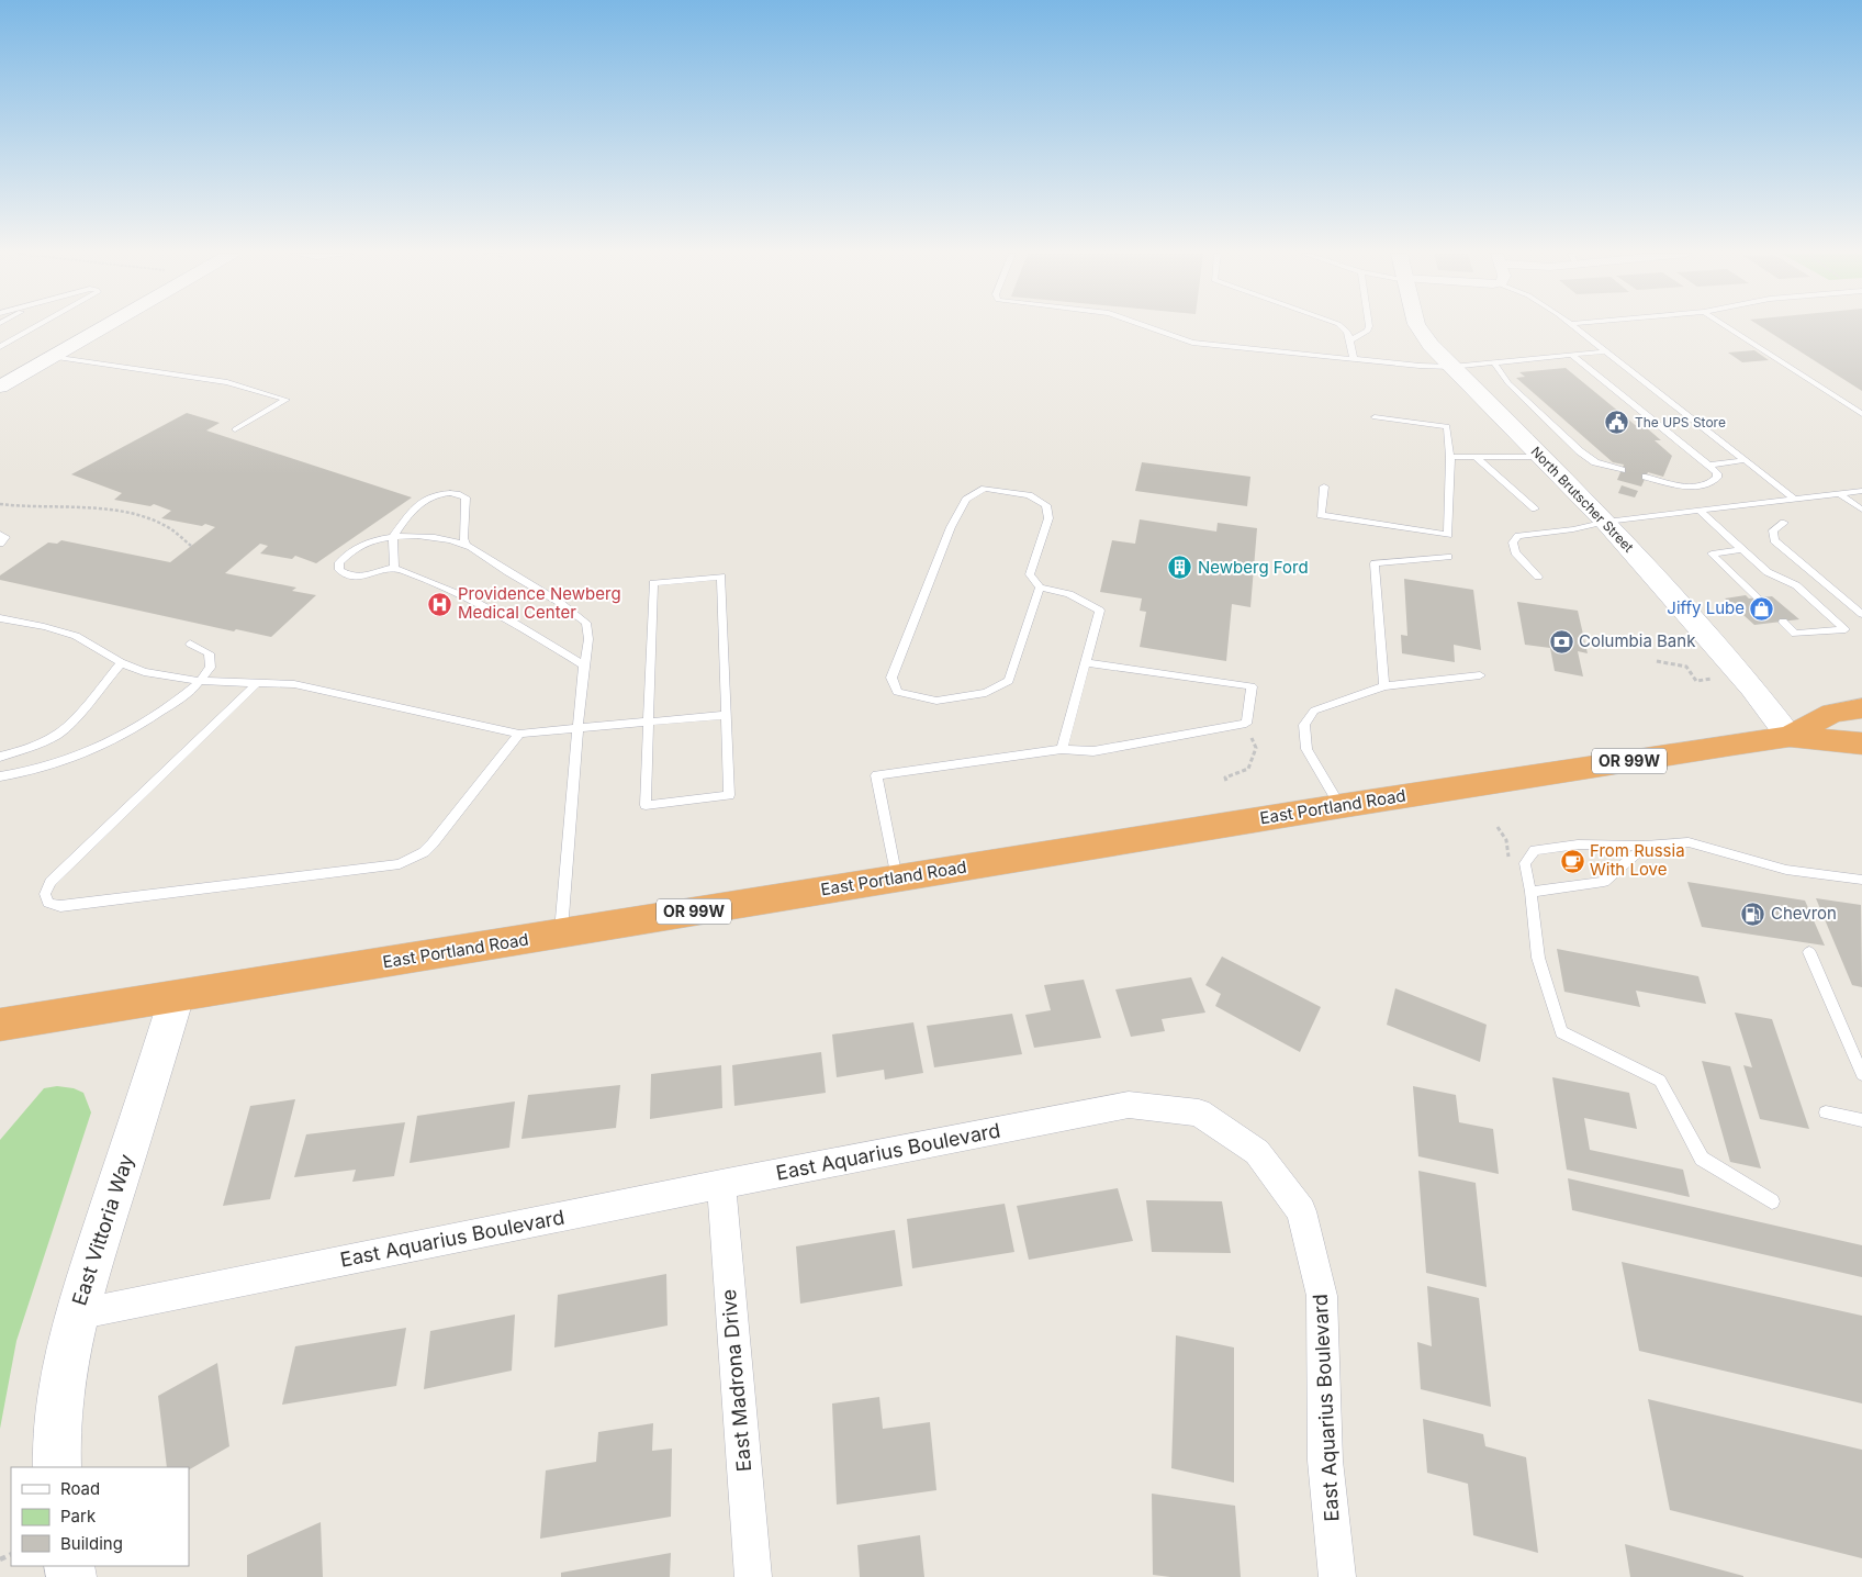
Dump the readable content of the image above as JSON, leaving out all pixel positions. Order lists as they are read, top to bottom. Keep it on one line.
{"streets":{"highway":["OR 99W","East Portland Road"],"street":["North Brutscher Street","East Aquarius Boulevard","East Vittoria Way","East Madrona Drive"]},"crossings":[["North Brutscher Street","East Portland Road"],["East Portland Road","East Vittoria Way"],["East Aquarius Boulevard","East Vittoria Way"],["East Aquarius Boulevard","East Madrona Drive"]],"places":{"public building":["The UPS Store"],"building":["Newberg Ford"],"hospital":["Providence Newberg Medical Center"],"shop":["Jiffy Lube"],"bank":["Columbia Bank"],"cafe":["From Russia With Love"],"fuel station":["Chevron"]},"legend":["Road","Park","Building"]}
